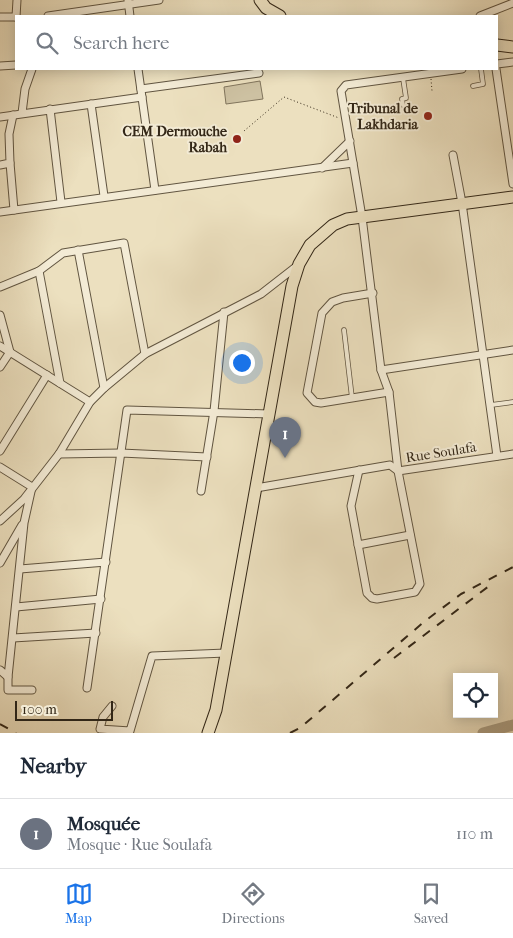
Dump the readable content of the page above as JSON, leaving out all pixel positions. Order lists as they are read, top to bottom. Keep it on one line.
{"streets":{"street":["Rue Soulafa"]},"places":["Tribunal de Lakhdaria","CEM Dermouche Rabah"],"scale_bar":"100 m","page":{"search":"Search here","pins":"1","scale":"100 m","heading":"Nearby","list":[{"mark":"1","name":"Mosquée","note":"Mosque · Rue Soulafa","value":"110 m"}],"nav":["Map","Directions","Saved"]}}
